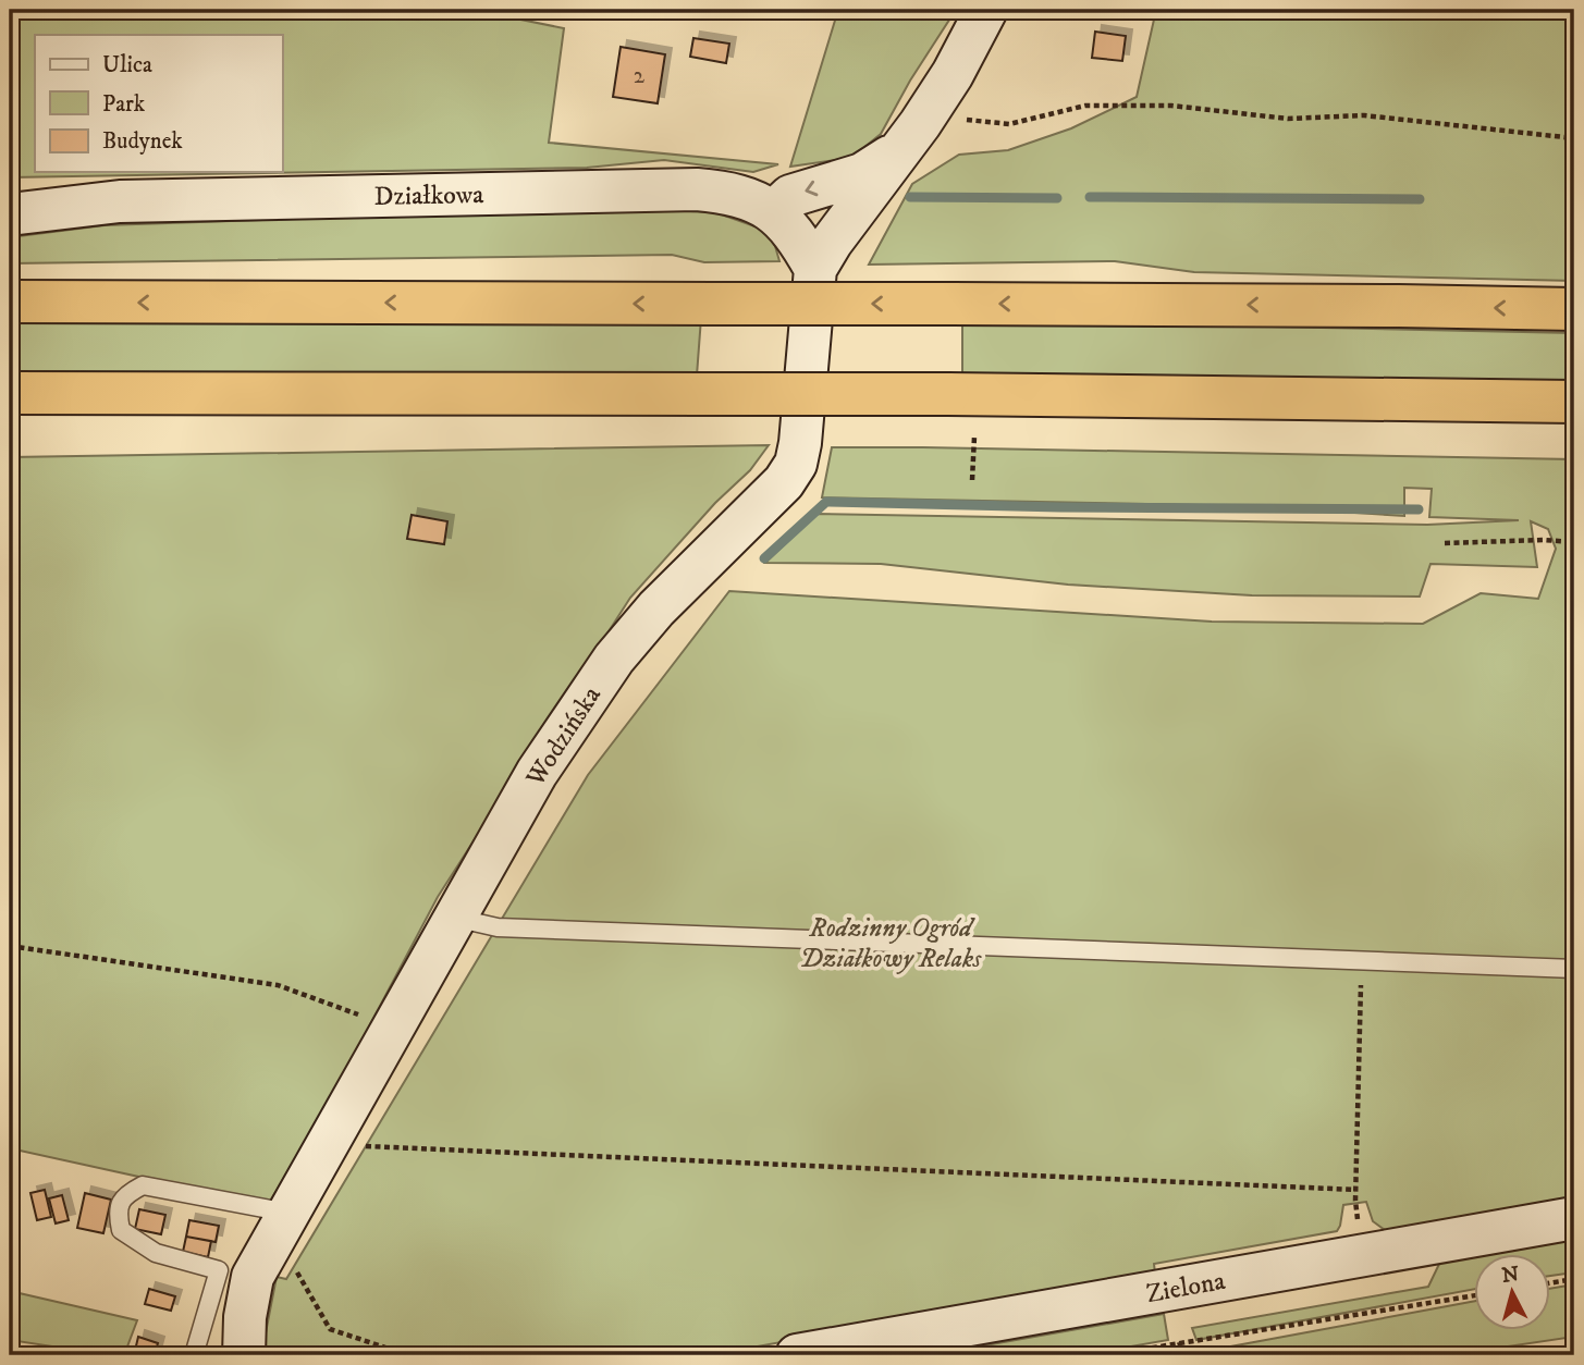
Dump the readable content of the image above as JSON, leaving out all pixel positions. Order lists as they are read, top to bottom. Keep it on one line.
{"streets":{"street":["Działkowa","Wodzińska","Zielona"]},"crossings":[["Działkowa","Wodzińska"]],"parks":["Rodzinny Ogród Działkowy Relaks"],"house_numbers":["2"],"legend":["Ulica","Park","Budynek"],"north":"top"}
